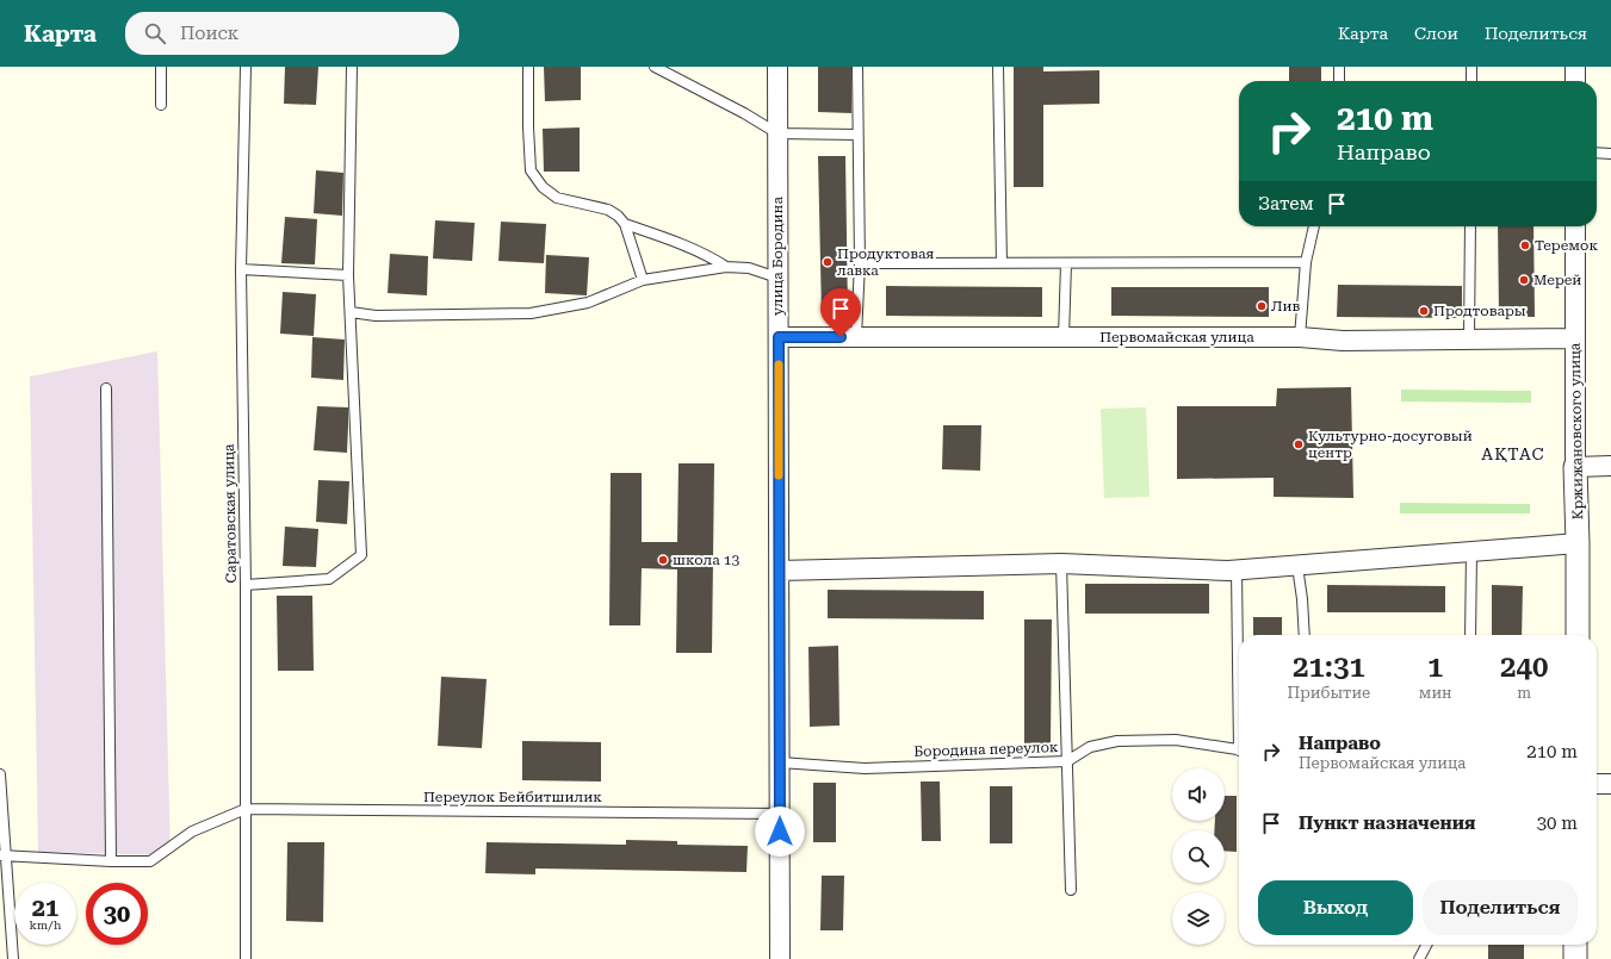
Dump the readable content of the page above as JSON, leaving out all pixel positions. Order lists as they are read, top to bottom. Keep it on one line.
{"streets":{"street":["улица Бородина","Первомайская улица","Кржижановского улица"],"lane":["Саратовская улица","Бородина переулок","Переулок Бейбитшилик"]},"crossings":[["улица Бородина","Первомайская улица"],["улица Бородина","Бородина переулок"],["улица Бородина","Переулок Бейбитшилик"],["Первомайская улица","Кржижановского улица"],["Саратовская улица","Переулок Бейбитшилик"]],"districts":["АҚТАС"],"places":["Теремок","Продуктовая лавка","Мерей","Лив","Продтовары","Культурно-досуговый центр","школа 13"],"page":{"header":"Карта","search":"Поиск","nav":["Карта","Слои","Поделиться"],"turn":["210 m","Направо"],"then":"Затем","eta":["21:31","Прибытие","1","мин","240","m"],"list":[{"name":"Направо","note":"Первомайская улица","value":"210 m"},{"name":"Пункт назначения","value":"30 m"}],"buttons":["Выход","Поделиться"],"speed":"21 km/h","limit":"30"}}
